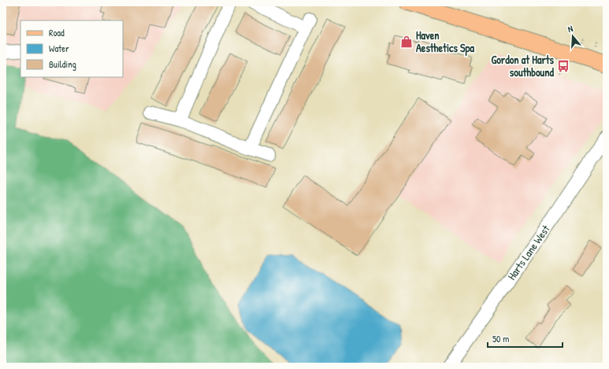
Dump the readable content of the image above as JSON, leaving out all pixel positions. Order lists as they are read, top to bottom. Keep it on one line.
{"streets":{"street":["Harts Lane West"]},"places":{"shop":["Haven Aesthetics Spa"],"bus stop":["Gordon at Harts southbound"]},"legend":["Road","Water","Building"],"scale_bar":"50 m","north":"top"}
